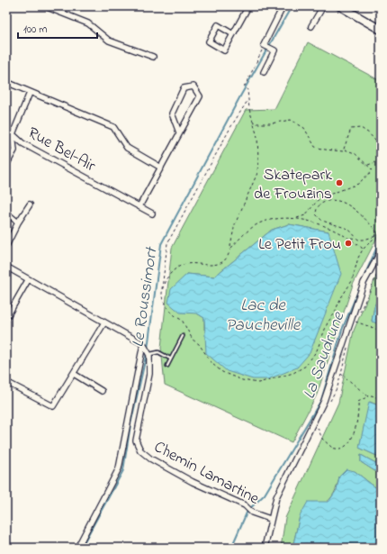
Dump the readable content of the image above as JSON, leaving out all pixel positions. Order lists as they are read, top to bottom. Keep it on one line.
{"streets":{"street":["Rue Bel-Air","Chemin Lamartine"]},"water":["Le Roussimort","Lac de Paucheville","La Saudrune"],"places":["Skatepark de Frouzins","Le Petit Frou"],"scale_bar":"100 m"}
